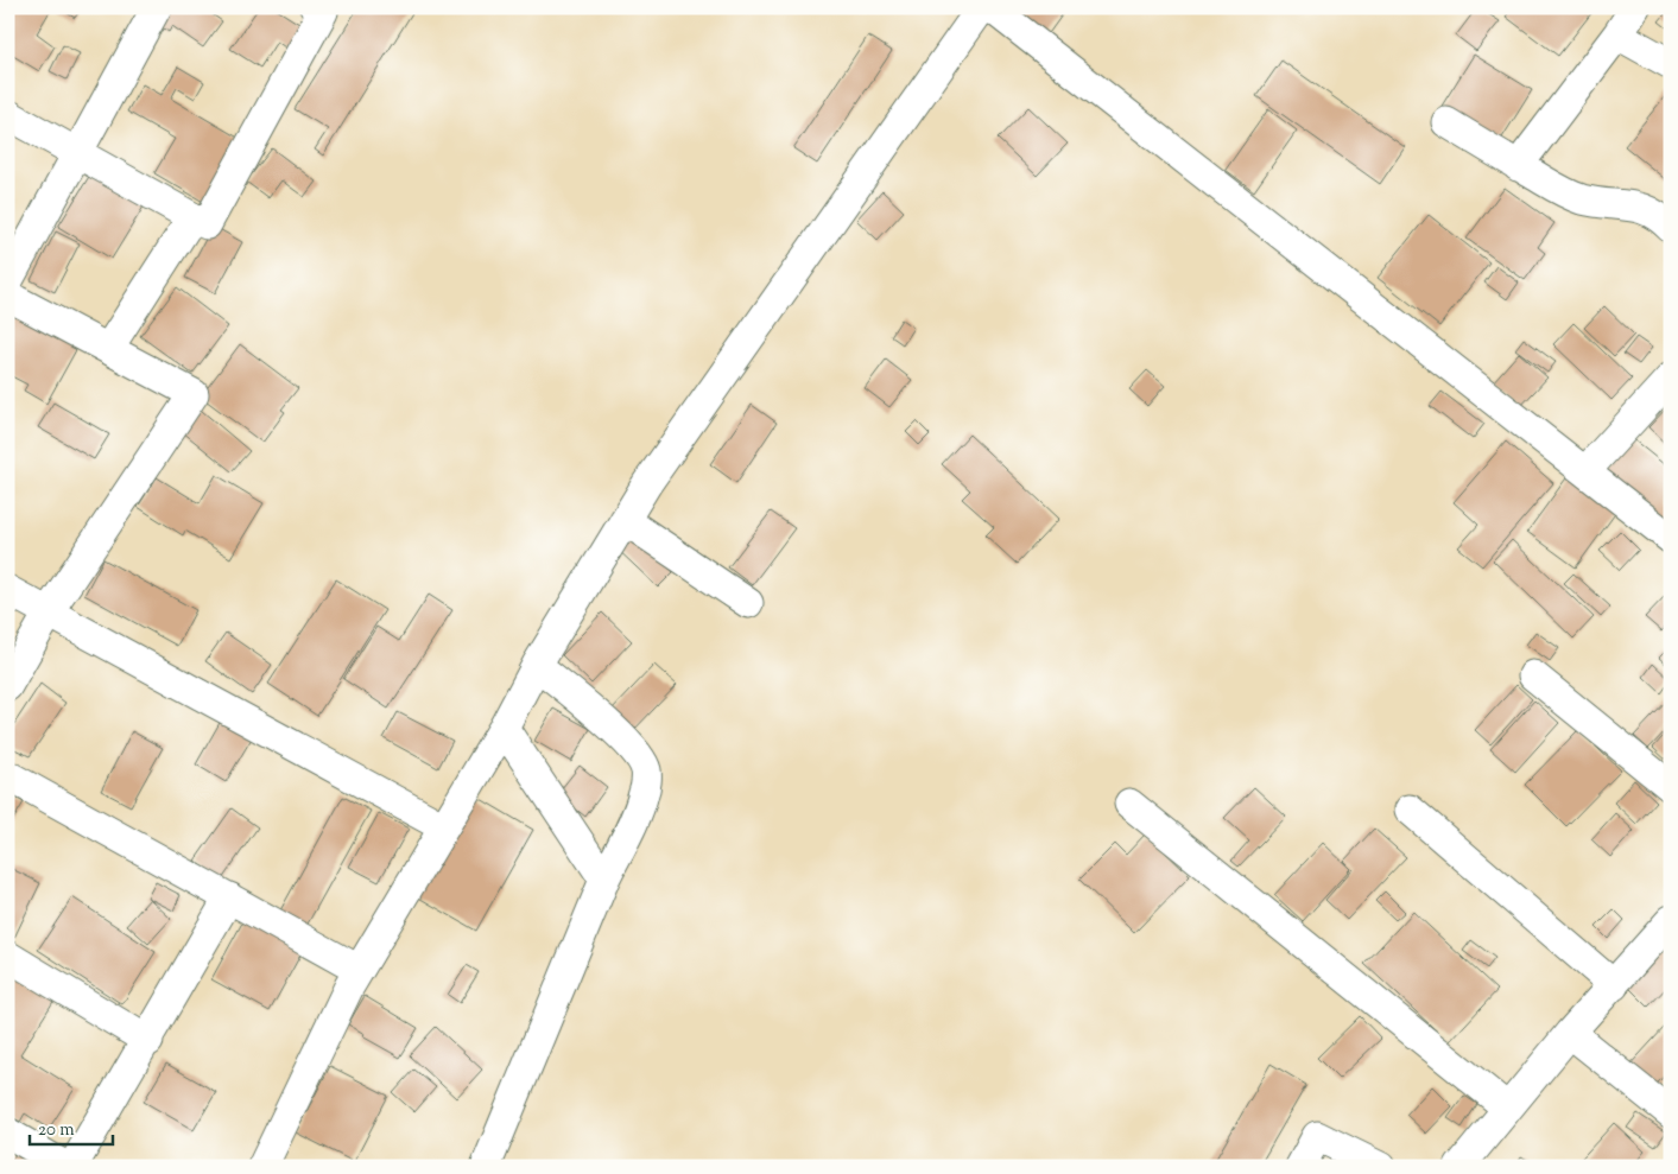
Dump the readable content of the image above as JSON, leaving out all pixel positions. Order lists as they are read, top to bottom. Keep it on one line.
{"scale_bar":"20 m"}
